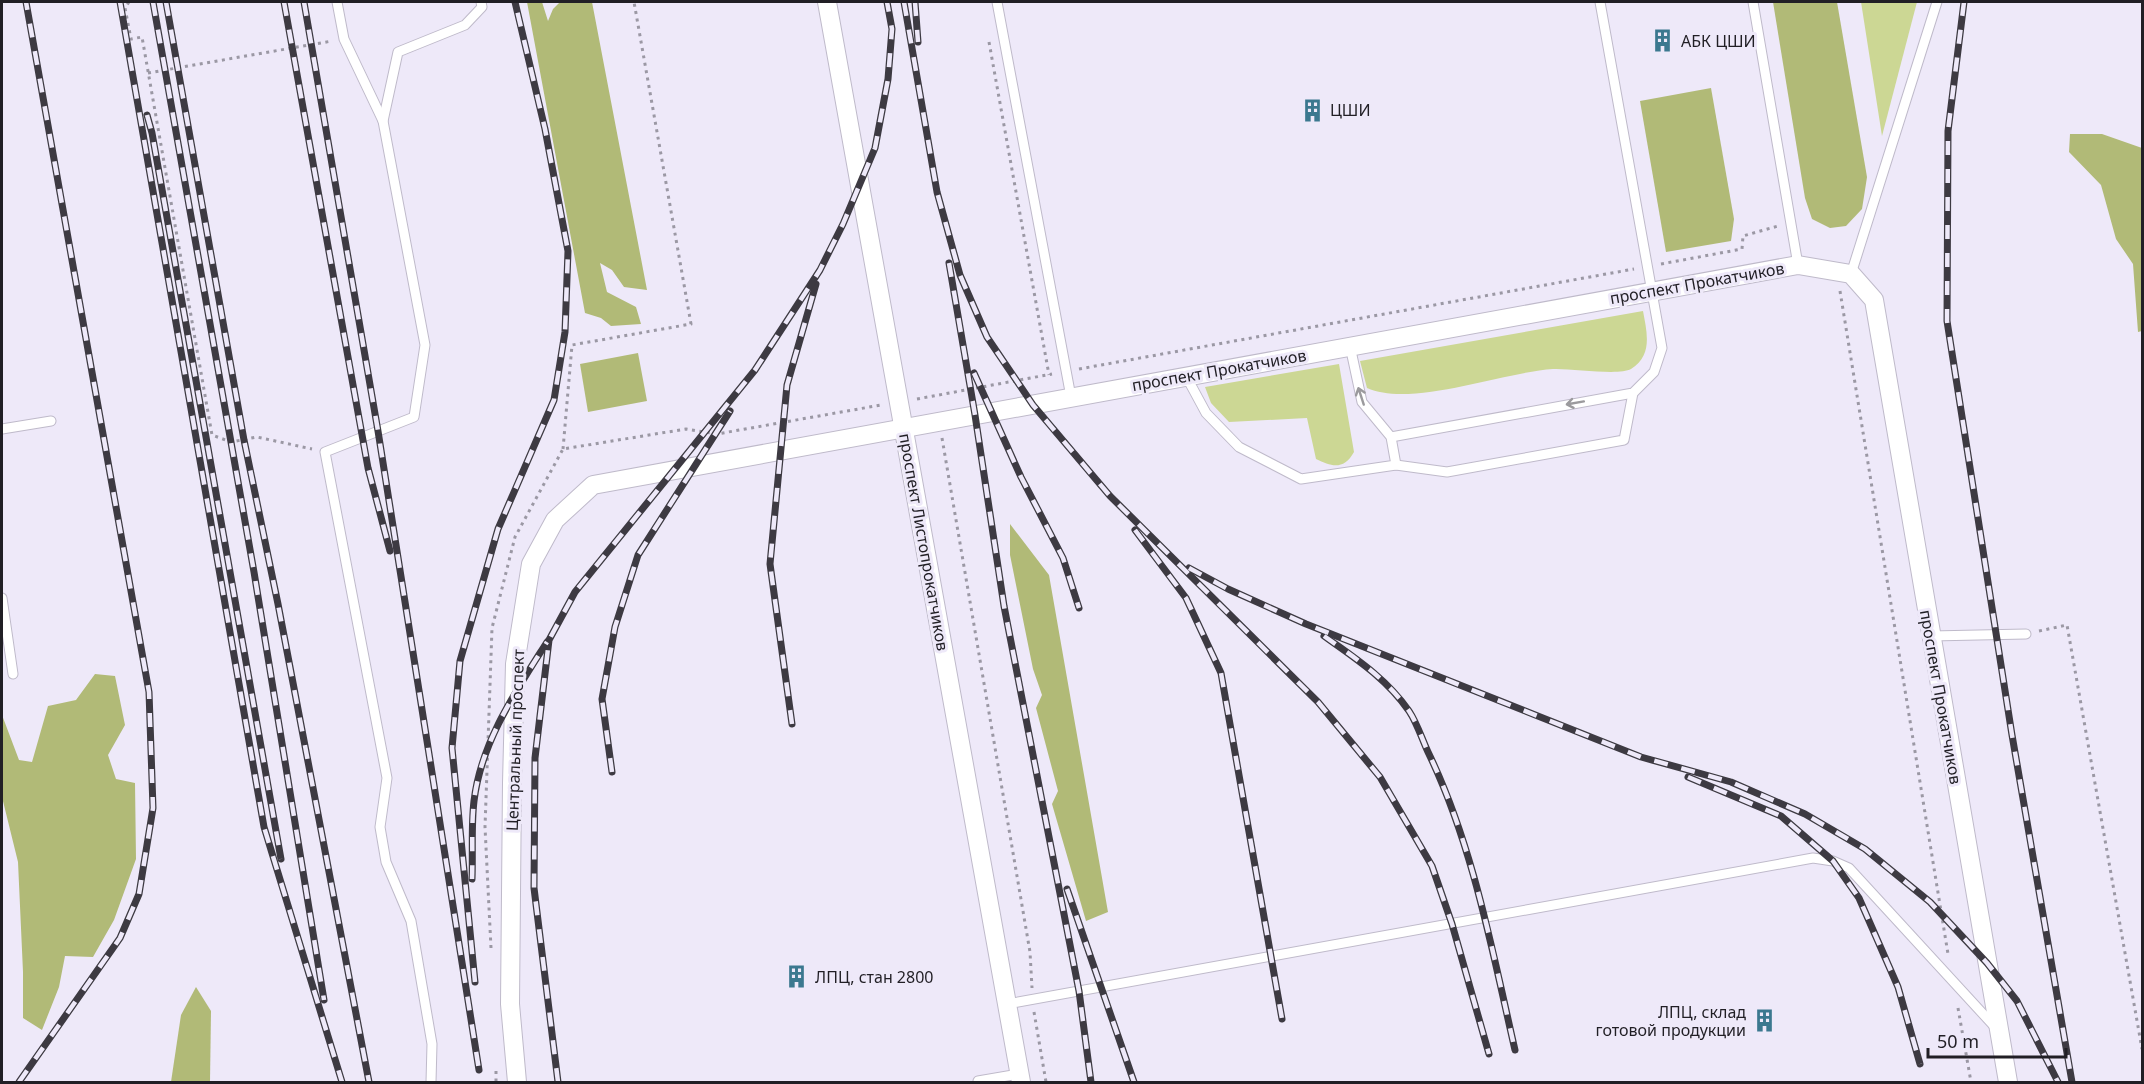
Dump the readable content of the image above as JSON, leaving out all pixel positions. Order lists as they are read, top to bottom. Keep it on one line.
{"streets":{"street":["проспект Прокатчиков","проспект Листопрокатчиков","Центральный проспект"]},"crossings":[["проспект Прокатчиков","проспект Листопрокатчиков"],["проспект Прокатчиков","Центральный проспект"],["проспект Листопрокатчиков","Центральный проспект"]],"places":{"building":["АБК ЦШИ","ЦШИ","ЛПЦ, стан 2800","ЛПЦ, склад готовой продукции"]},"scale_bar":"50 m"}
